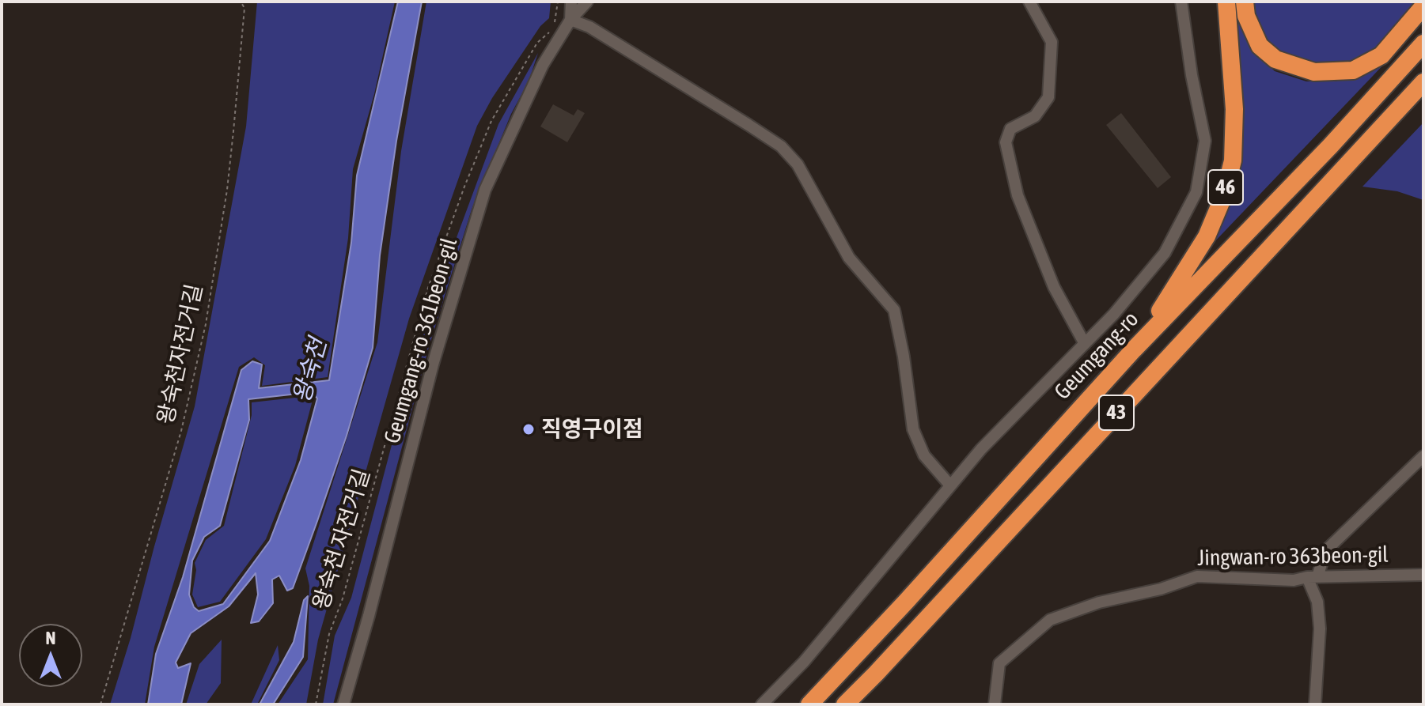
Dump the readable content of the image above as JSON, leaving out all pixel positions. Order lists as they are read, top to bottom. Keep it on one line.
{"streets":{"highway":["46","Geumgang-ro","43"],"street":["Geumgang-ro 361beon-gil","Jingwan-ro 363beon-gil"],"path":["왕숙천자전거길","왕숙천 자전거길"]},"crossings":[["46","Geumgang-ro"]],"water":["왕숙천"],"places":["직영구이점"],"north":"top"}
